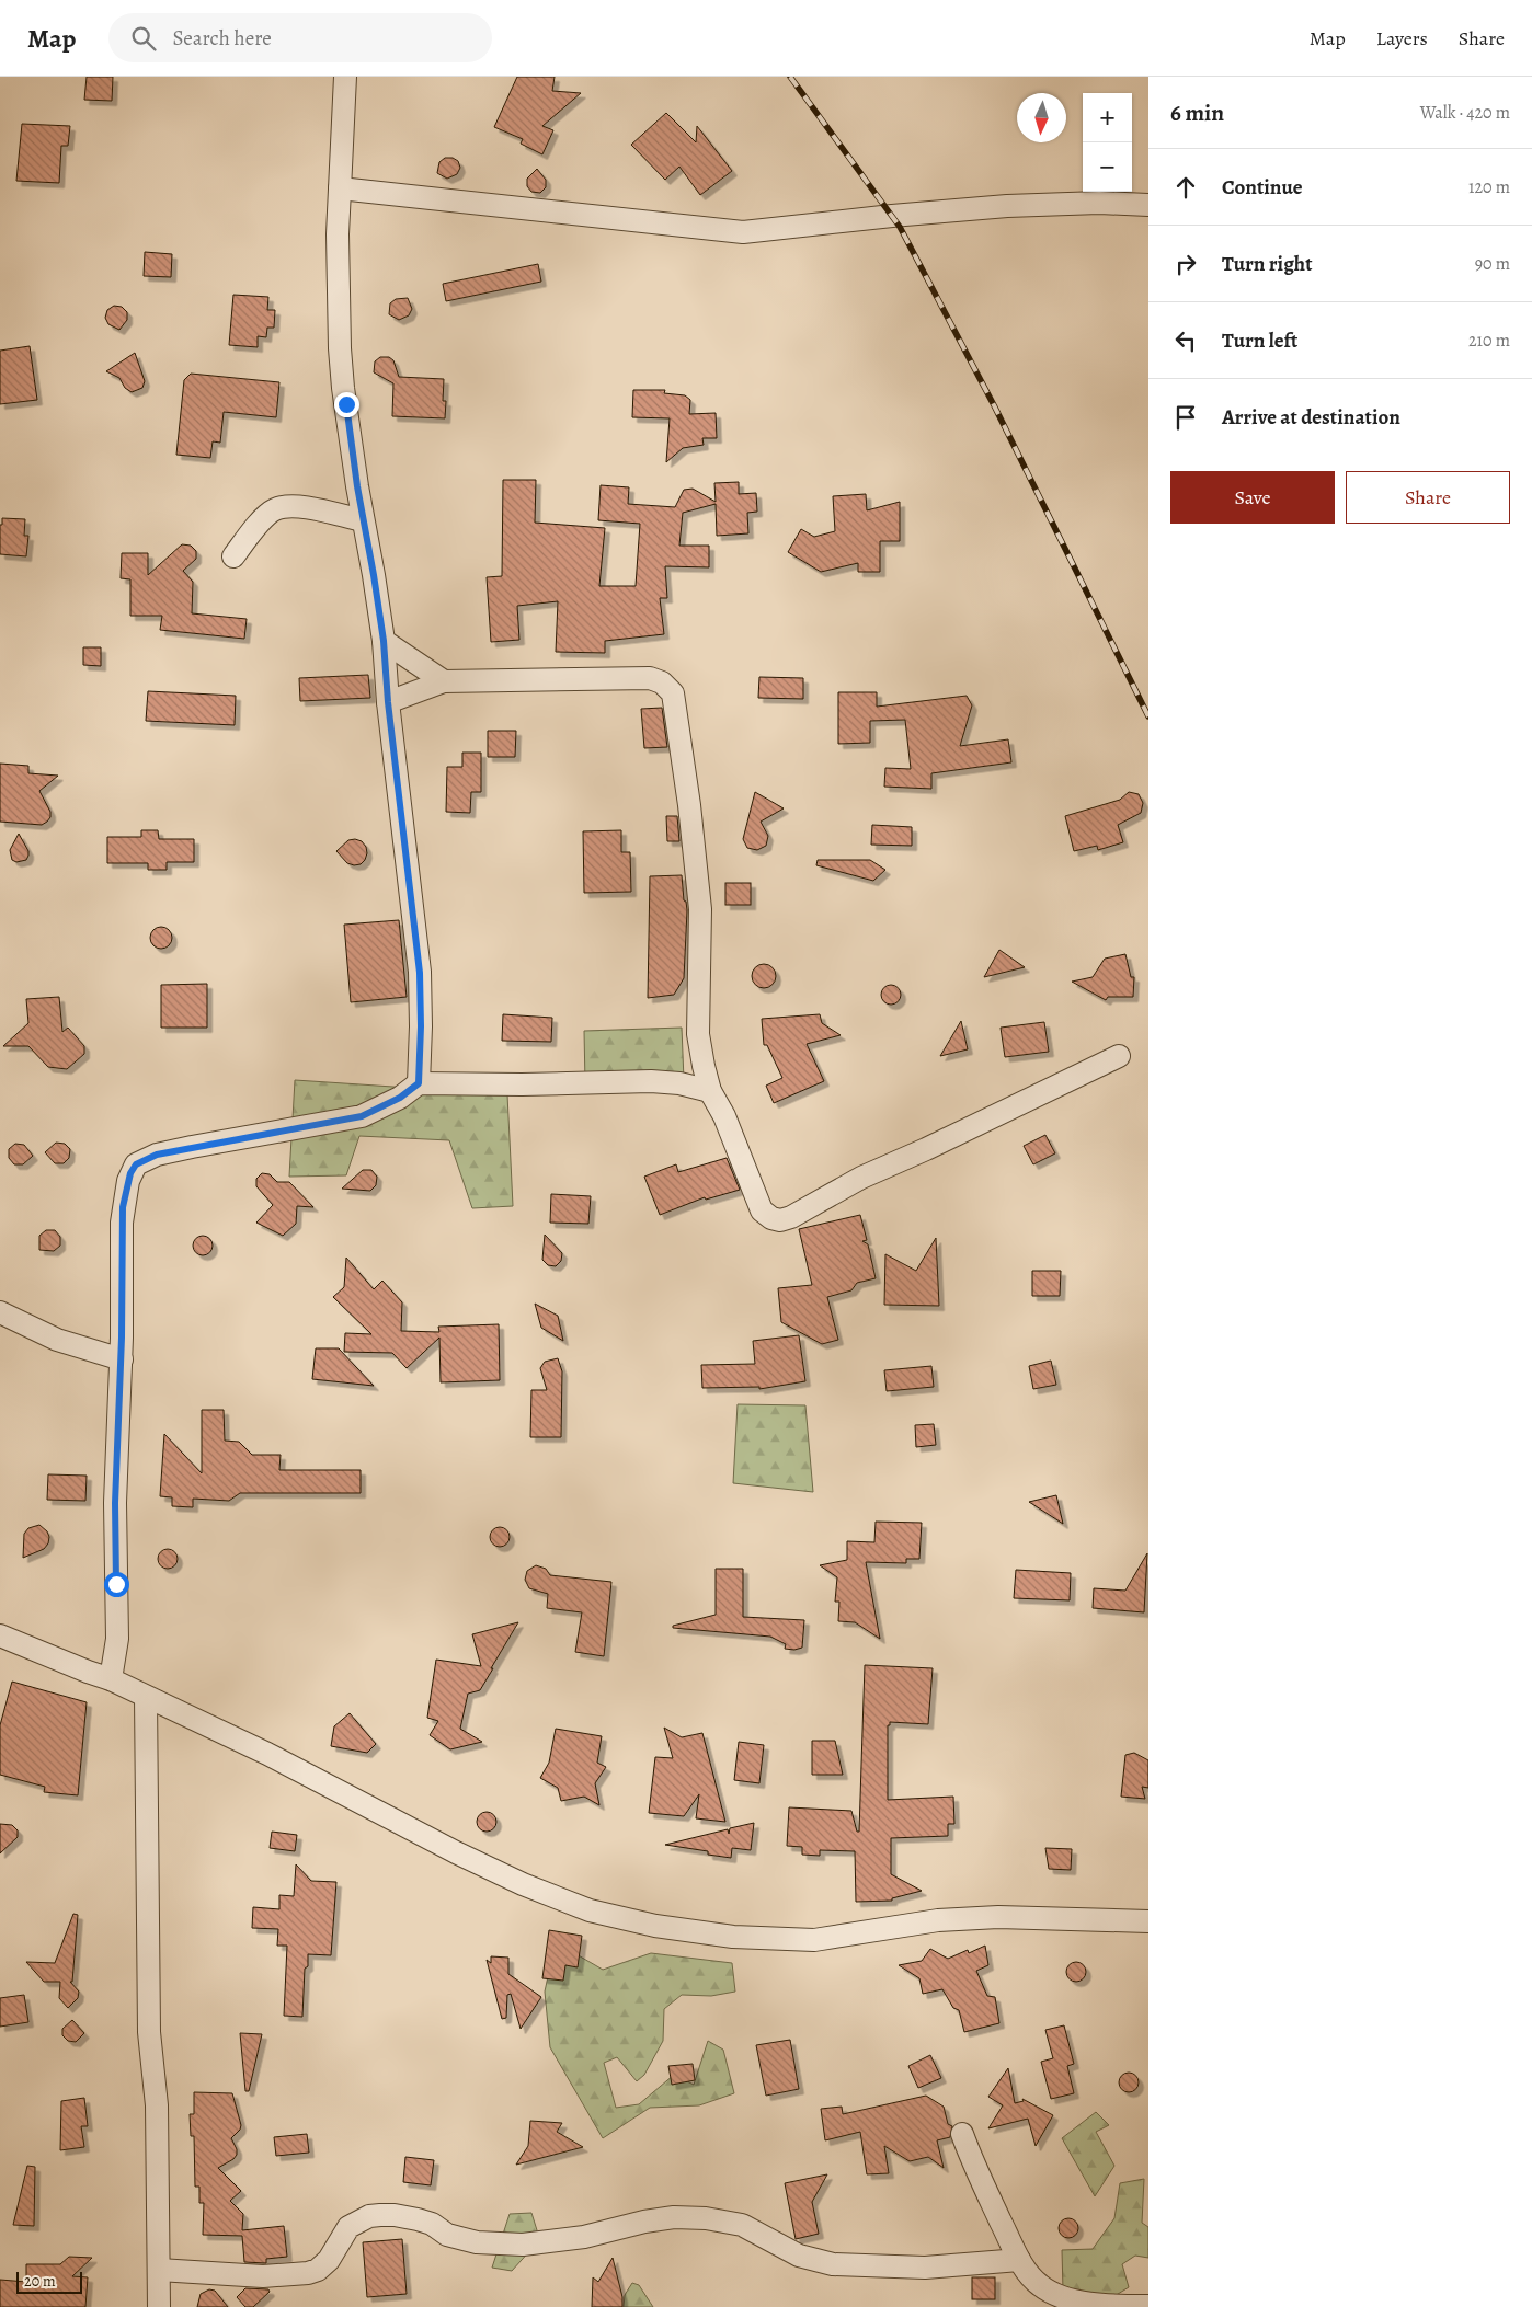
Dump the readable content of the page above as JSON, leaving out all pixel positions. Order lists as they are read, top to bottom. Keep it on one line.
{"scale_bar":"20 m","north":"bottom","page":{"header":"Map","search":"Search here","nav":["Map","Layers","Share"],"heading":["6 min","Walk · 420 m"],"map_buttons":["+","−"],"list":[["Continue","120 m"],["Turn right","90 m"],["Turn left","210 m"],"Arrive at destination"],"buttons":["Save","Share"],"scale":"20 m"}}
